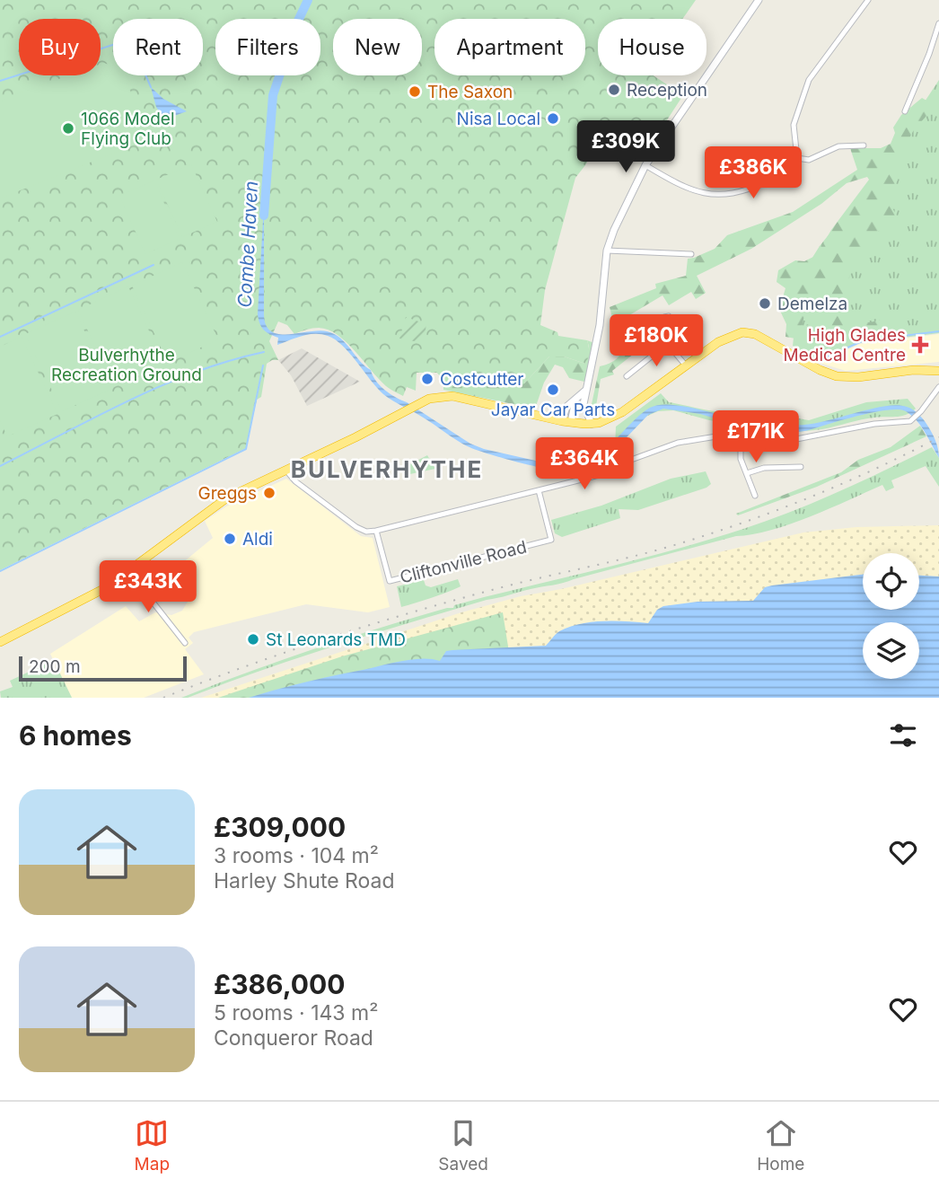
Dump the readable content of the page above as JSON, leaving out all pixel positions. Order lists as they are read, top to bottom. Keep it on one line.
{"streets":{"street":["Cliftonville Road"]},"districts":["BULVERHYTHE"],"water":["Combe Haven"],"parks":["Bulverhythe Recreation Ground"],"places":{"other":["Reception","The Saxon","Nisa Local","1066 Model Flying Club","Demelza","Costcutter","Jayar Car Parts","Greggs","Aldi","St Leonards TMD"],"health":["High Glades Medical Centre"]},"scale_bar":"200 m","page":{"chip":["Buy","Rent","Filters","New","Apartment","House"],"price":["£309K","£386K","£180K","£171K","£364K","£343K"],"scale":"200 m","heading":"6 homes","list":[{"name":"£309,000","note":"3 rooms · 104 m² · Harley Shute Road"},{"name":"£386,000","note":"5 rooms · 143 m² · Conqueror Road"}],"tabs":["Map","Saved","Home"]}}
